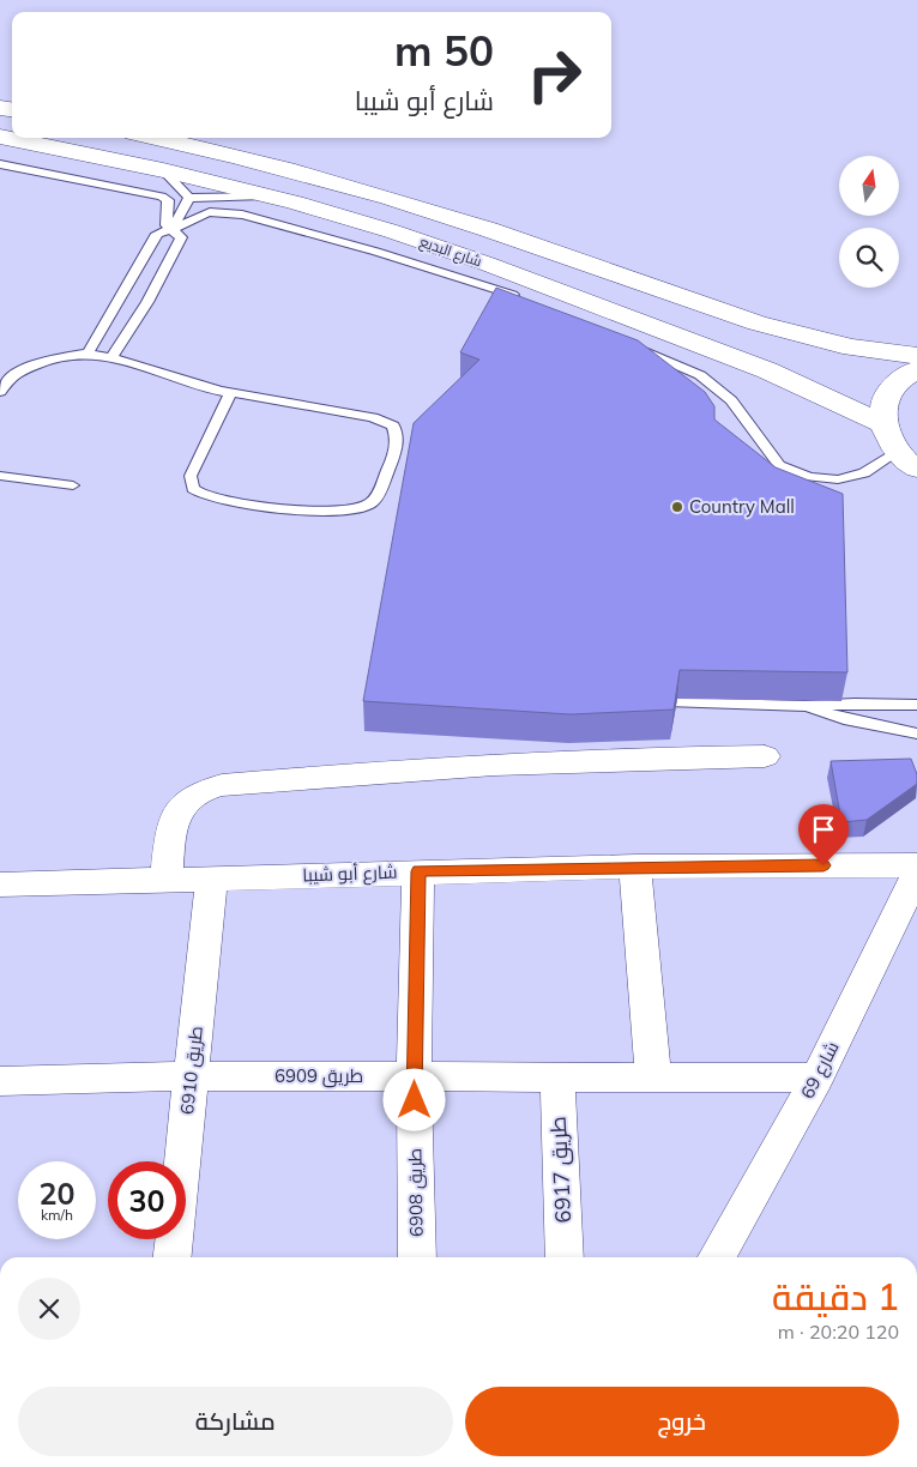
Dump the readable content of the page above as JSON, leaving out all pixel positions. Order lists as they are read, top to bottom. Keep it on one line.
{"streets":{"main road":["شارع البديع"],"street":["شارع أبو شيبا","طريق 6910","شارع 69","طريق 6909","طريق 6917","طريق 6908"]},"crossings":[["شارع أبو شيبا","طريق 6910"],["شارع أبو شيبا","طريق 6908"],["طريق 6910","طريق 6909"],["شارع 69","طريق 6909"],["طريق 6909","طريق 6917"],["طريق 6909","طريق 6908"]],"places":["Country Mall"],"north":"top","page":{"turn":["50 m","شارع أبو شيبا"],"speed":"20 km/h","limit":"30","heading":["1 دقيقة","120 m · 20:20"],"buttons":["خروج","مشاركة"]}}
